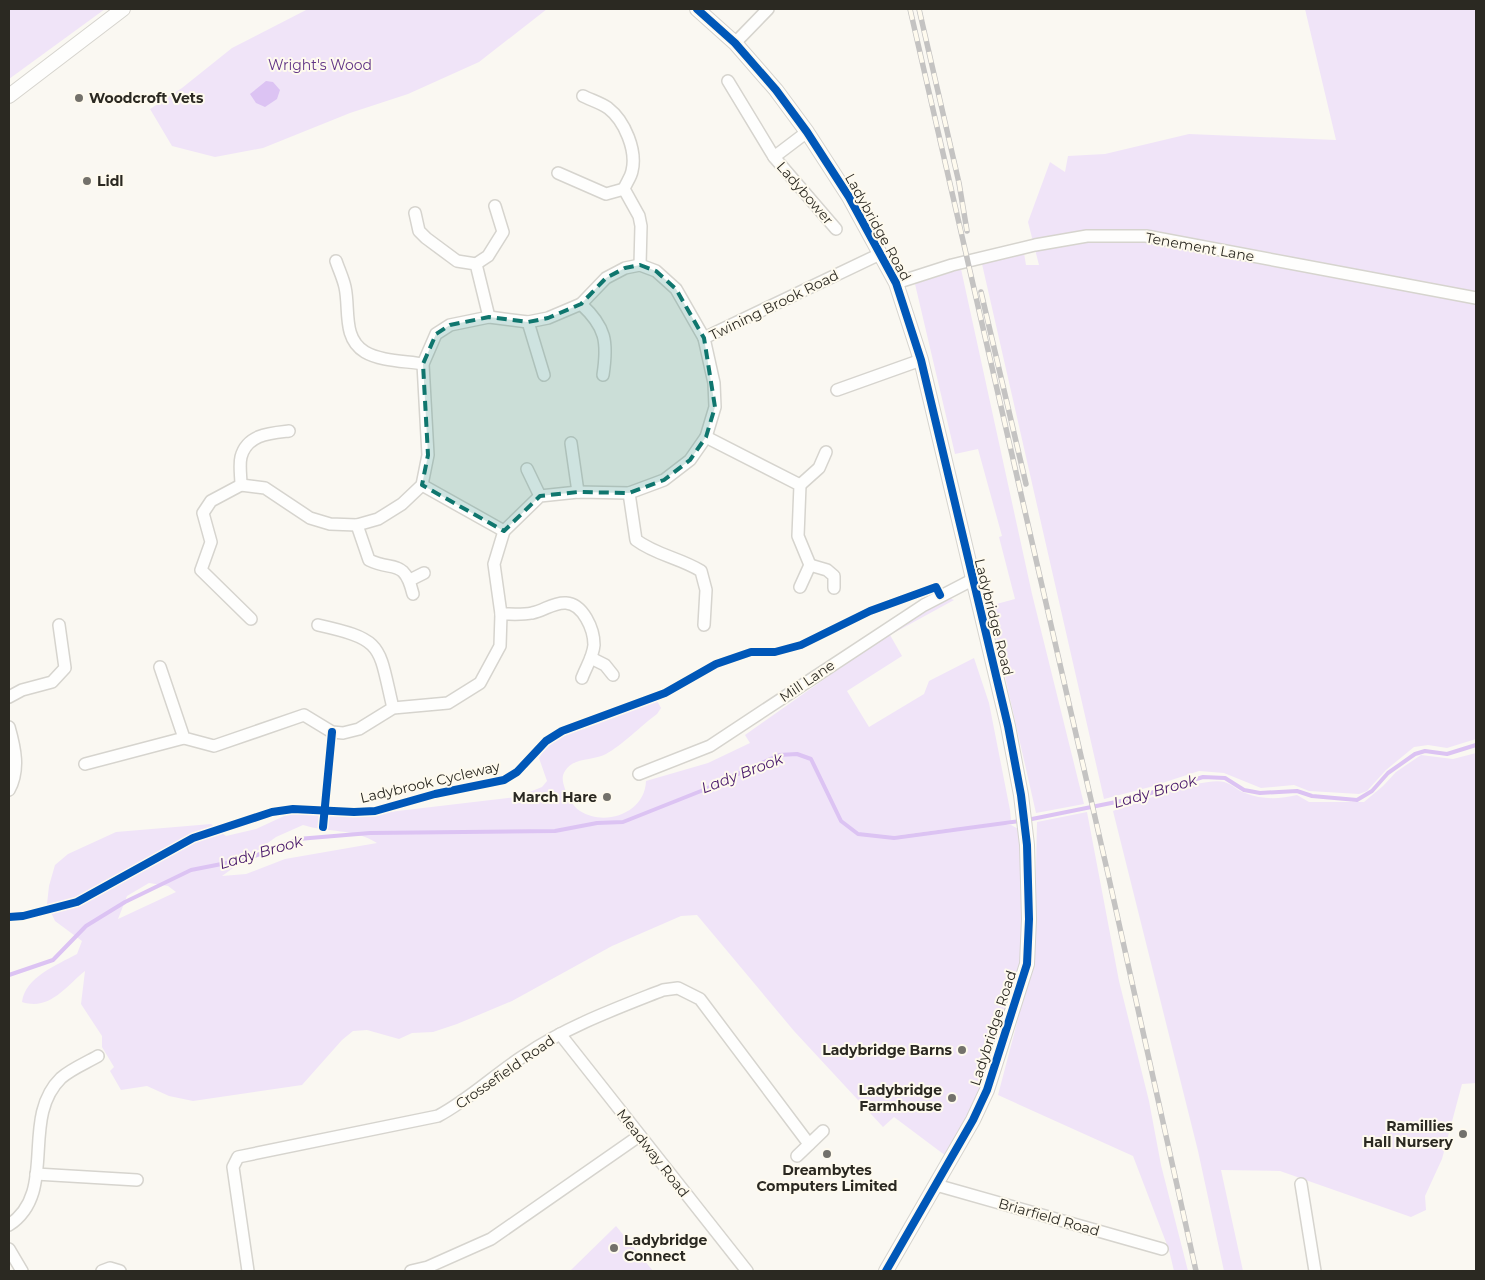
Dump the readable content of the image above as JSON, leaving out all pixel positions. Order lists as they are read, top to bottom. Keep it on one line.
{"streets":{"street":["Ladybower","Ladybridge Road","Tenement Lane","Twining Brook Road","Mill Lane","Crossefield Road","Meadway Road","Briarfield Road"],"cycle path":["Ladybrook Cycleway"]},"crossings":[["Ladybower","Ladybridge Road"],["Ladybridge Road","Tenement Lane"],["Ladybridge Road","Twining Brook Road"],["Ladybridge Road","Mill Lane"],["Ladybridge Road","Briarfield Road"],["Crossefield Road","Meadway Road"]],"water":["Lady Brook"],"parks":["Wright's Wood"],"places":["Woodcroft Vets","Lidl","March Hare","Ladybridge Barns","Ladybridge Farmhouse","Ramillies Hall Nursery","Dreambytes Computers Limited","Ladybridge Connect"]}
